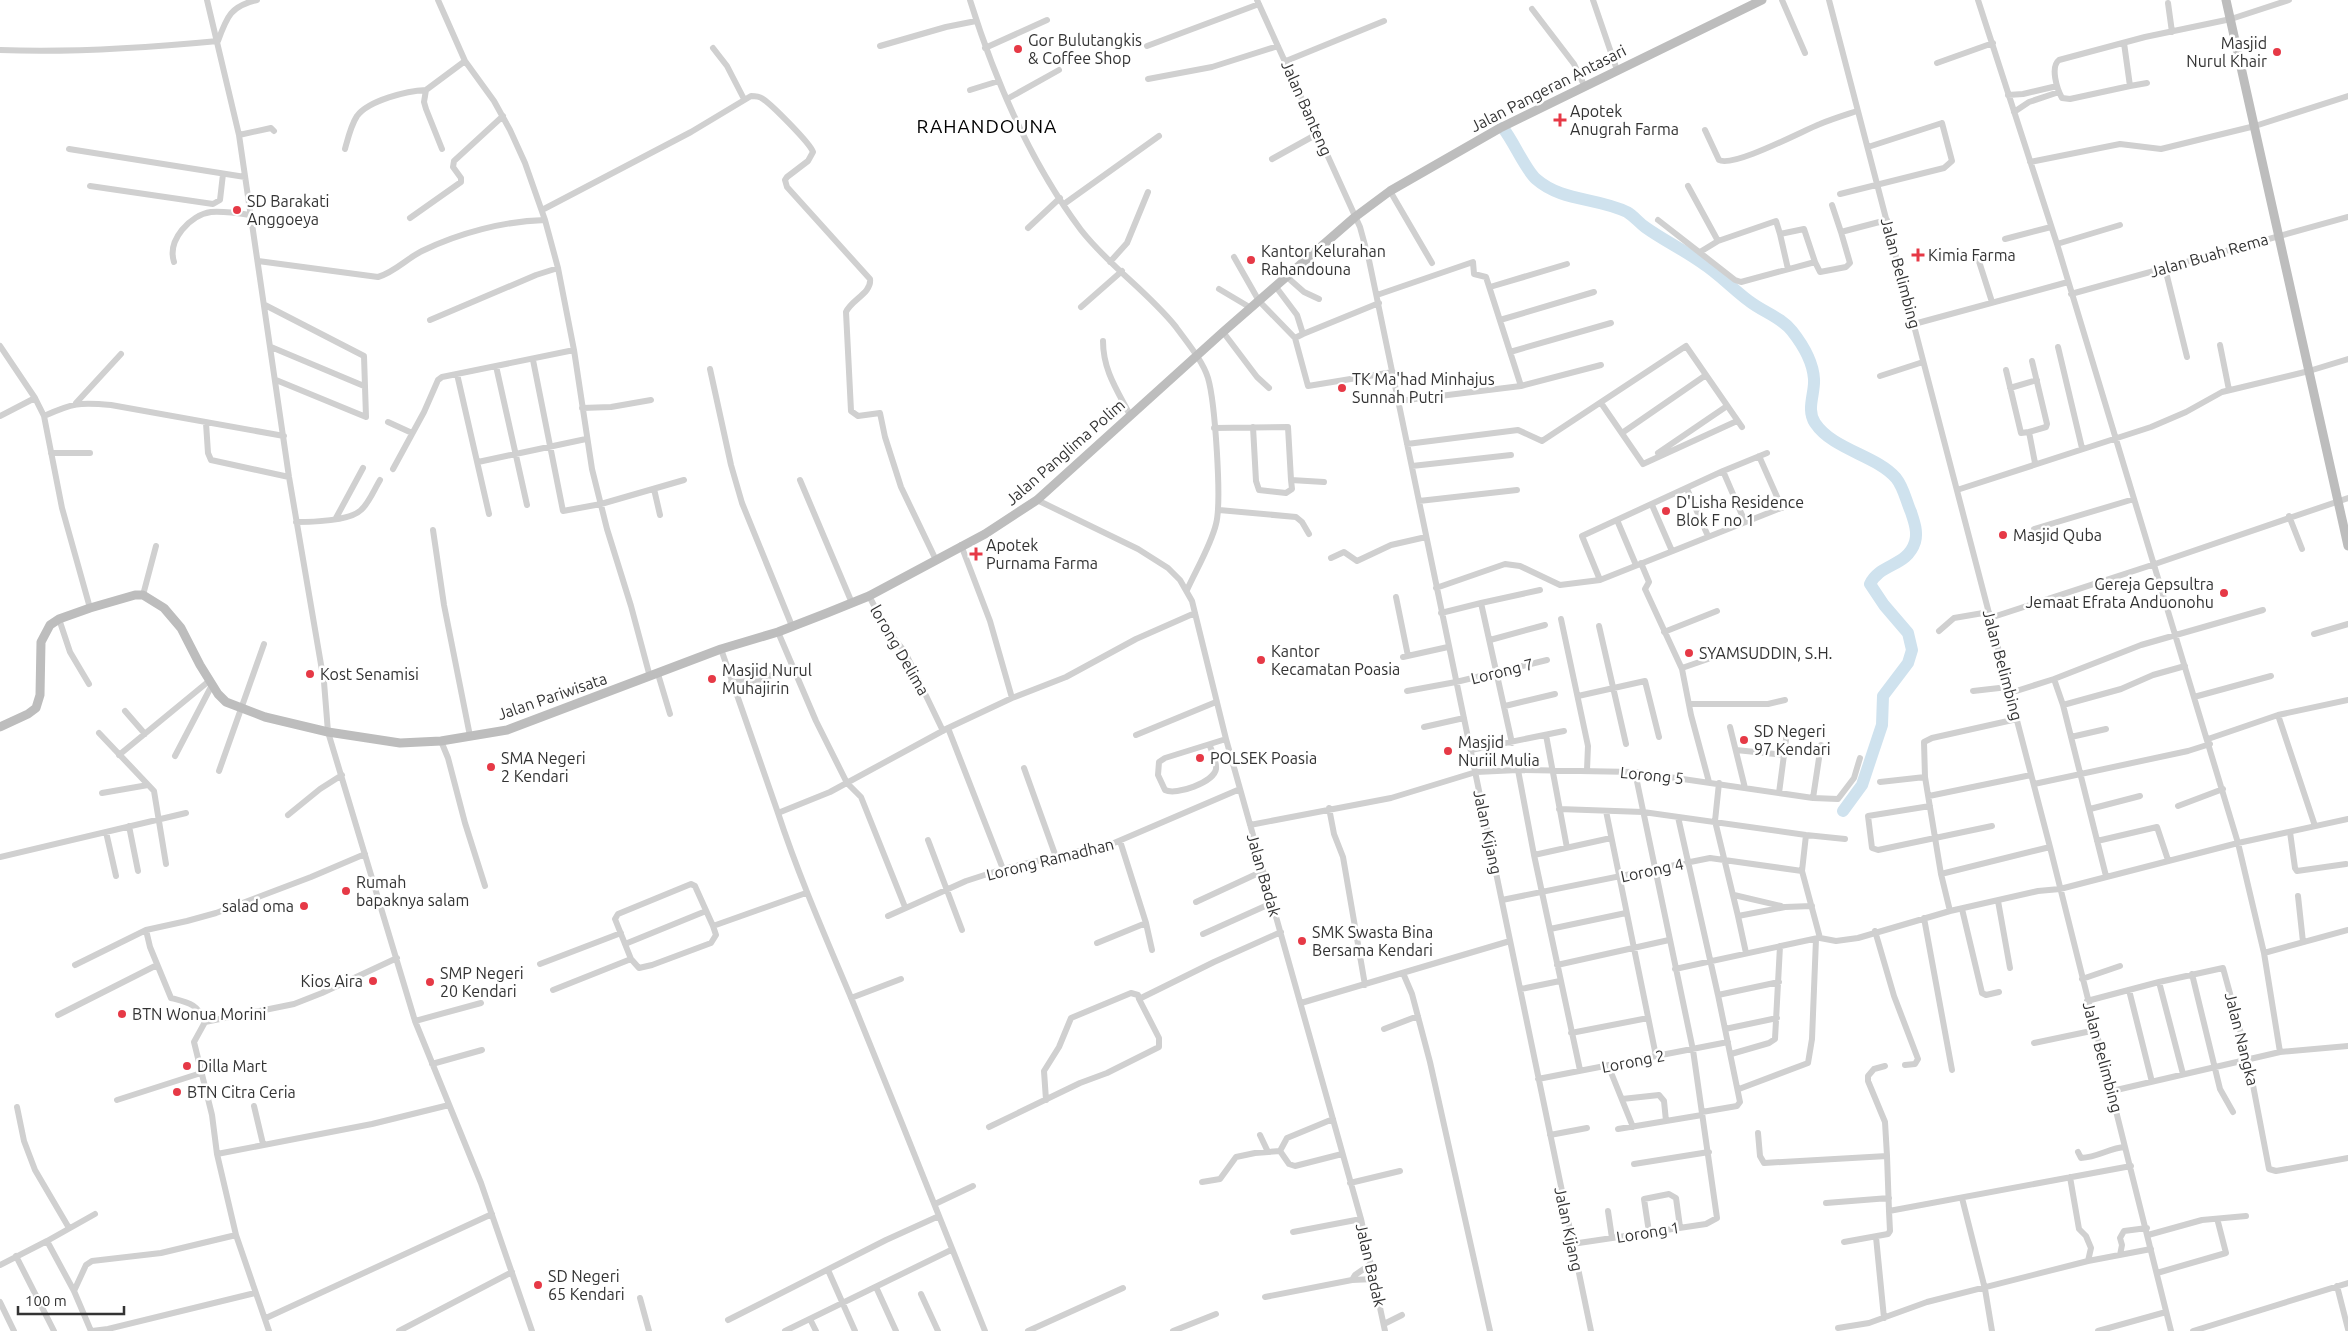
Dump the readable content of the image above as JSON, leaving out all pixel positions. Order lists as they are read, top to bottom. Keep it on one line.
{"streets":{"street":["Jalan Pangeran Antasari","Jalan Banteng","Jalan Buah Rema","Jalan Belimbing","Jalan Panglima Polim","lorong Delima","Lorong 7","Jalan Pariwisata","Lorong 5","Jalan Kijang","Lorong Ramadhan","Lorong 4","Jalan Badak","Jalan Nangka","Lorong 2","Lorong 1"]},"crossings":[["Jalan Pangeran Antasari","Jalan Banteng"],["Jalan Pangeran Antasari","Jalan Panglima Polim"],["Jalan Pangeran Antasari","Jalan Kijang"],["Jalan Banteng","Jalan Panglima Polim"],["Jalan Banteng","Jalan Kijang"],["Jalan Belimbing","Jalan Nangka"],["Jalan Panglima Polim","lorong Delima"],["Jalan Panglima Polim","Jalan Pariwisata"],["Jalan Panglima Polim","Jalan Kijang"],["Jalan Panglima Polim","Jalan Badak"],["lorong Delima","Lorong Ramadhan"],["Lorong 7","Jalan Kijang"],["Lorong 5","Jalan Kijang"],["Lorong 5","Jalan Badak"],["Jalan Kijang","Lorong 4"],["Jalan Kijang","Lorong 2"],["Jalan Kijang","Lorong 1"],["Lorong Ramadhan","Jalan Badak"]],"districts":["RAHANDOUNA"],"places":{"other":["Gor Bulutangkis & Coffee Shop","Masjid Nurul Khair","SD Barakati Anggoeya","Kantor Kelurahan Rahandouna","TK Ma'had Minhajus Sunnah Putri","D'Lisha Residence Blok F no 1","Masjid Quba","Gereja Gepsultra Jemaat Efrata Anduonohu","SYAMSUDDIN, S.H.","Kantor Kecamatan Poasia","Kost Senamisi","Masjid Nurul Muhajirin","SD Negeri 97 Kendari","Masjid Nuriil Mulia","POLSEK Poasia","SMA Negeri 2 Kendari","Rumah bapaknya salam","salad oma","SMK Swasta Bina Bersama Kendari","Kios Aira","SMP Negeri 20 Kendari","BTN Wonua Morini","Dilla Mart","BTN Citra Ceria","SD Negeri 65 Kendari"],"health":["Apotek Anugrah Farma","Kimia Farma","Apotek Purnama Farma"]},"scale_bar":"100 m"}
